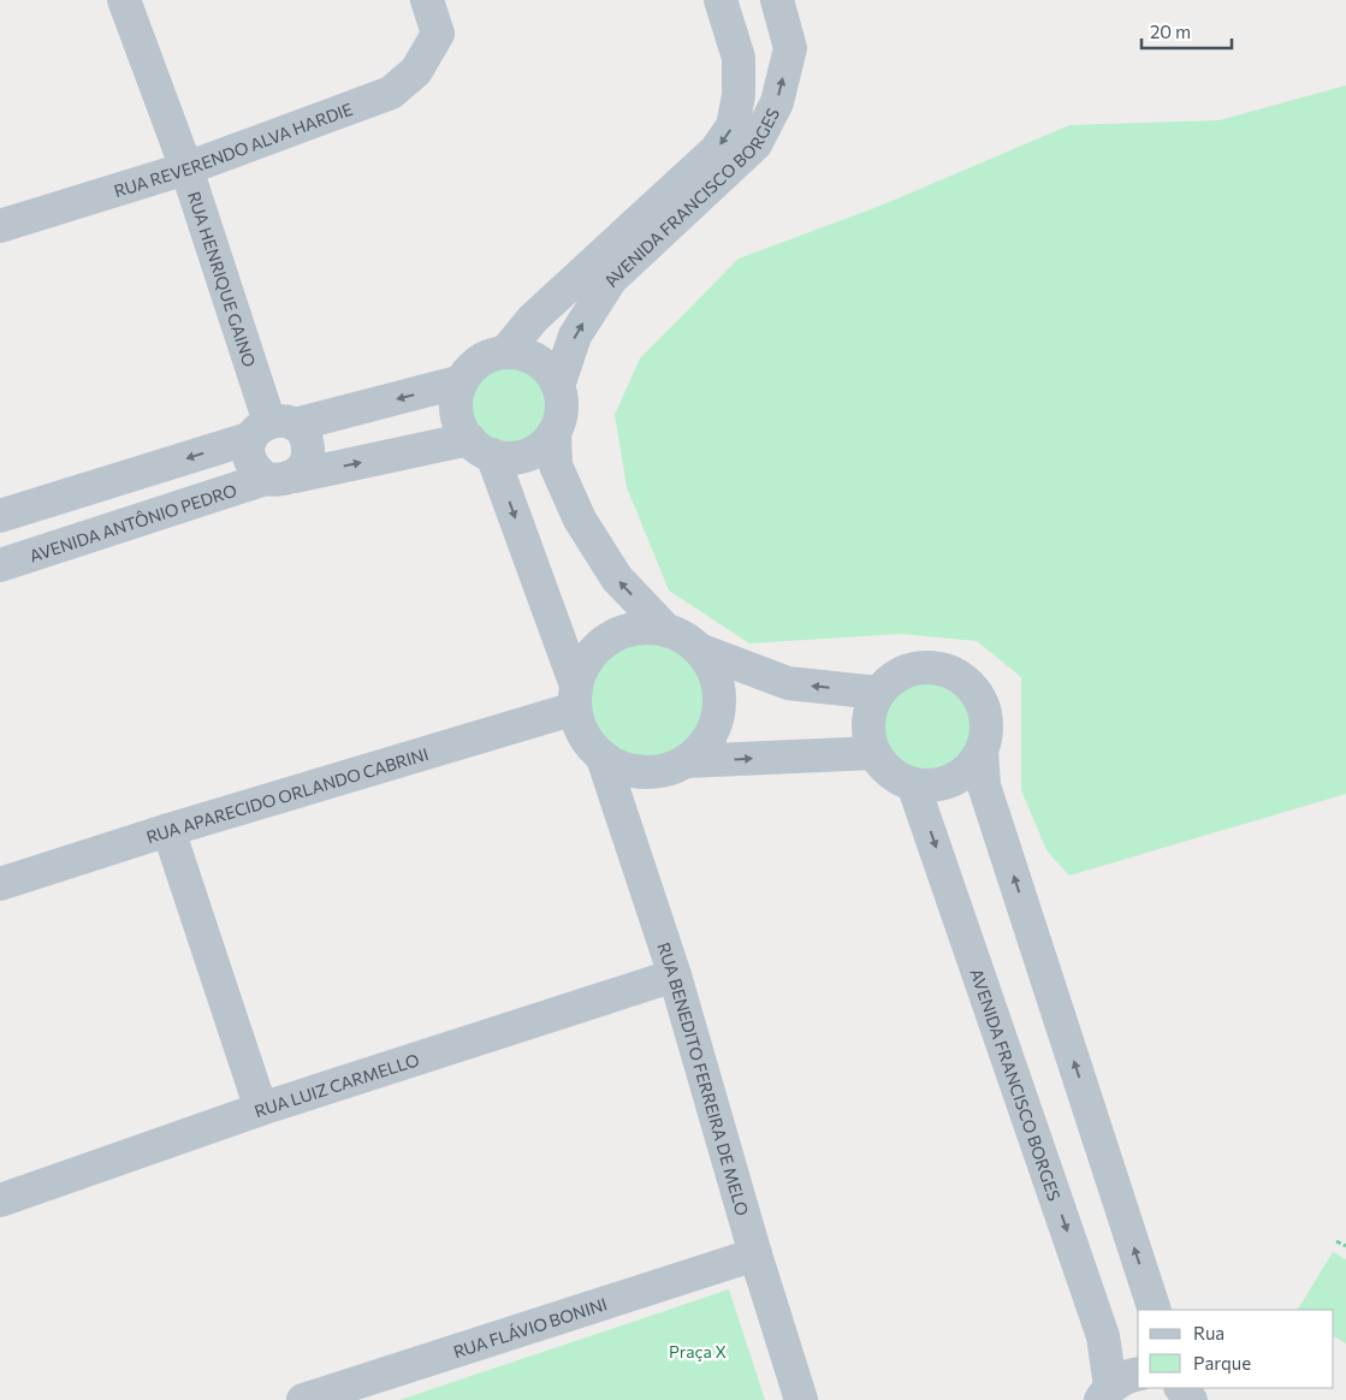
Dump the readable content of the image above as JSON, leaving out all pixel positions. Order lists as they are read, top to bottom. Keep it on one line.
{"streets":{"street":["RUA REVERENDO ALVA HARDIE","AVENIDA FRANCISCO BORGES","RUA HENRIQUE GAINO","AVENIDA ANTÔNIO PEDRO","RUA APARECIDO ORLANDO CABRINI","RUA BENEDITO FERREIRA DE MELO","RUA LUIZ CARMELLO","RUA FLÁVIO BONINI"]},"crossings":[["RUA REVERENDO ALVA HARDIE","RUA HENRIQUE GAINO"],["AVENIDA FRANCISCO BORGES","AVENIDA ANTÔNIO PEDRO"],["RUA HENRIQUE GAINO","AVENIDA ANTÔNIO PEDRO"],["RUA APARECIDO ORLANDO CABRINI","RUA BENEDITO FERREIRA DE MELO"],["RUA BENEDITO FERREIRA DE MELO","RUA LUIZ CARMELLO"],["RUA BENEDITO FERREIRA DE MELO","RUA FLÁVIO BONINI"]],"parks":["Praça X"],"legend":["Rua","Parque"],"scale_bar":"20 m"}
